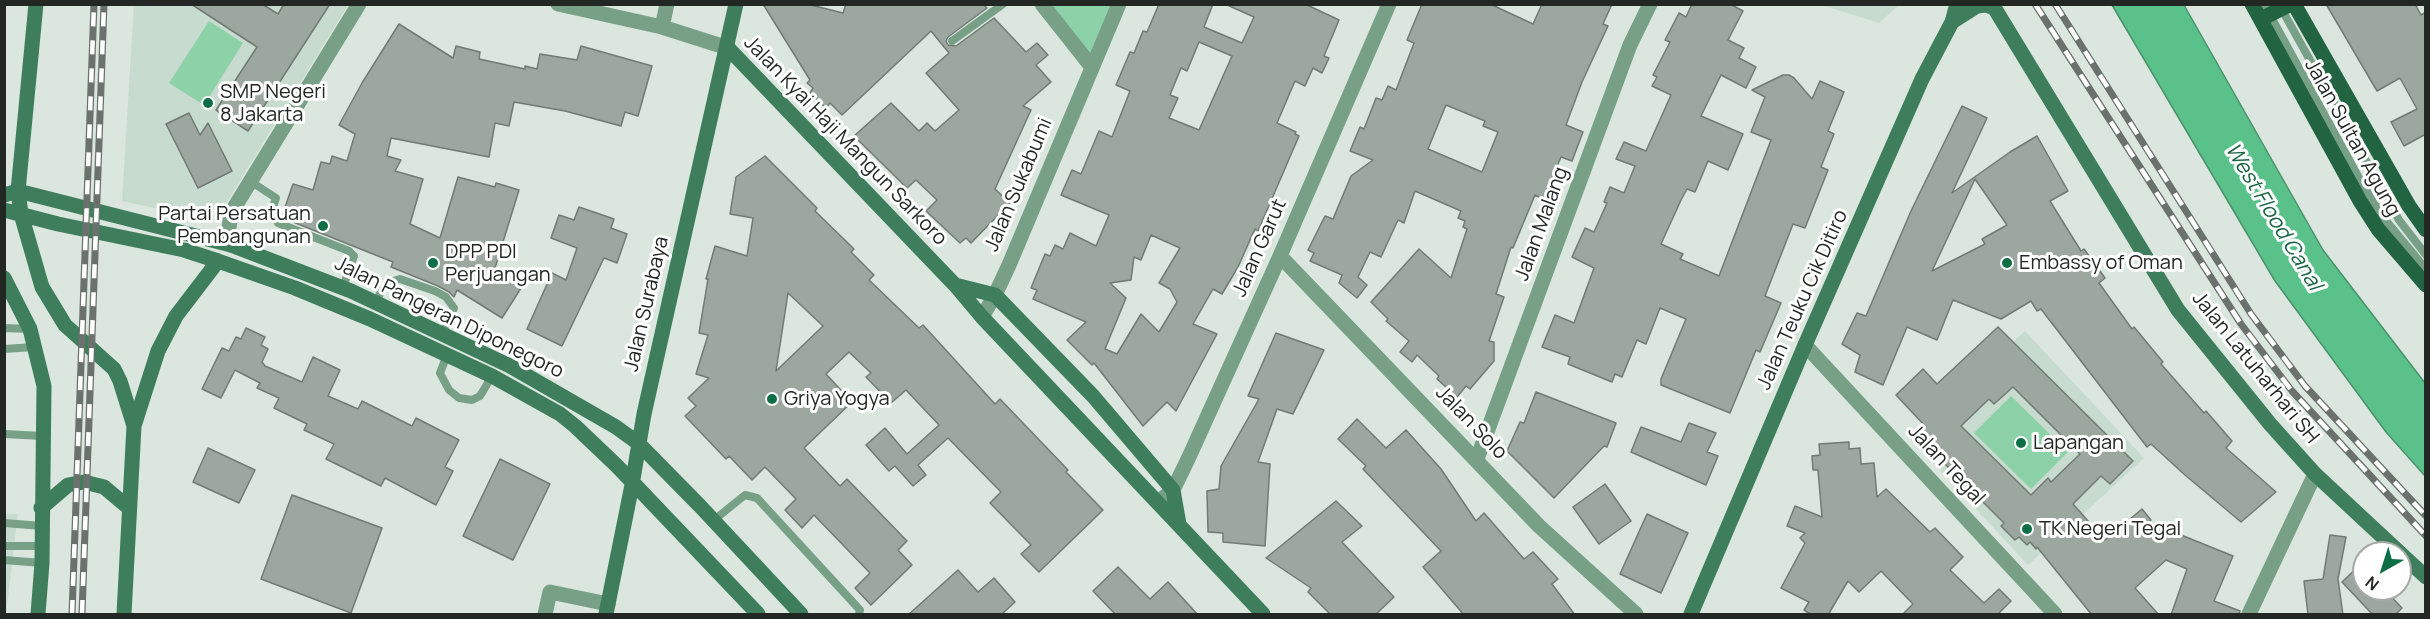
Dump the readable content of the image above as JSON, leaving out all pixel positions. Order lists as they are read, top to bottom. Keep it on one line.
{"streets":{"main road":["Jalan Sultan Agung","Jalan Kyai Haji Mangun Sarkoro","Jalan Teuku Cik Ditiro","Jalan Surabaya","Jalan Pangeran Diponegoro","Jalan Latuharhari SH"],"street":["Jalan Sukabumi","Jalan Malang","Jalan Garut","Jalan Solo","Jalan Tegal"]},"crossings":[["Jalan Kyai Haji Mangun Sarkoro","Jalan Sukabumi"],["Jalan Kyai Haji Mangun Sarkoro","Jalan Garut"],["Jalan Kyai Haji Mangun Sarkoro","Jalan Surabaya"],["Jalan Malang","Jalan Solo"],["Jalan Garut","Jalan Solo"],["Jalan Teuku Cik Ditiro","Jalan Tegal"],["Jalan Surabaya","Jalan Pangeran Diponegoro"]],"water":["West Flood Canal"],"places":["SMP Negeri 8 Jakarta","Partai Persatuan Pembangunan","DPP PDI Perjuangan","Embassy of Oman","Griya Yogya","Lapangan","TK Negeri Tegal"],"north":"bottom left"}
